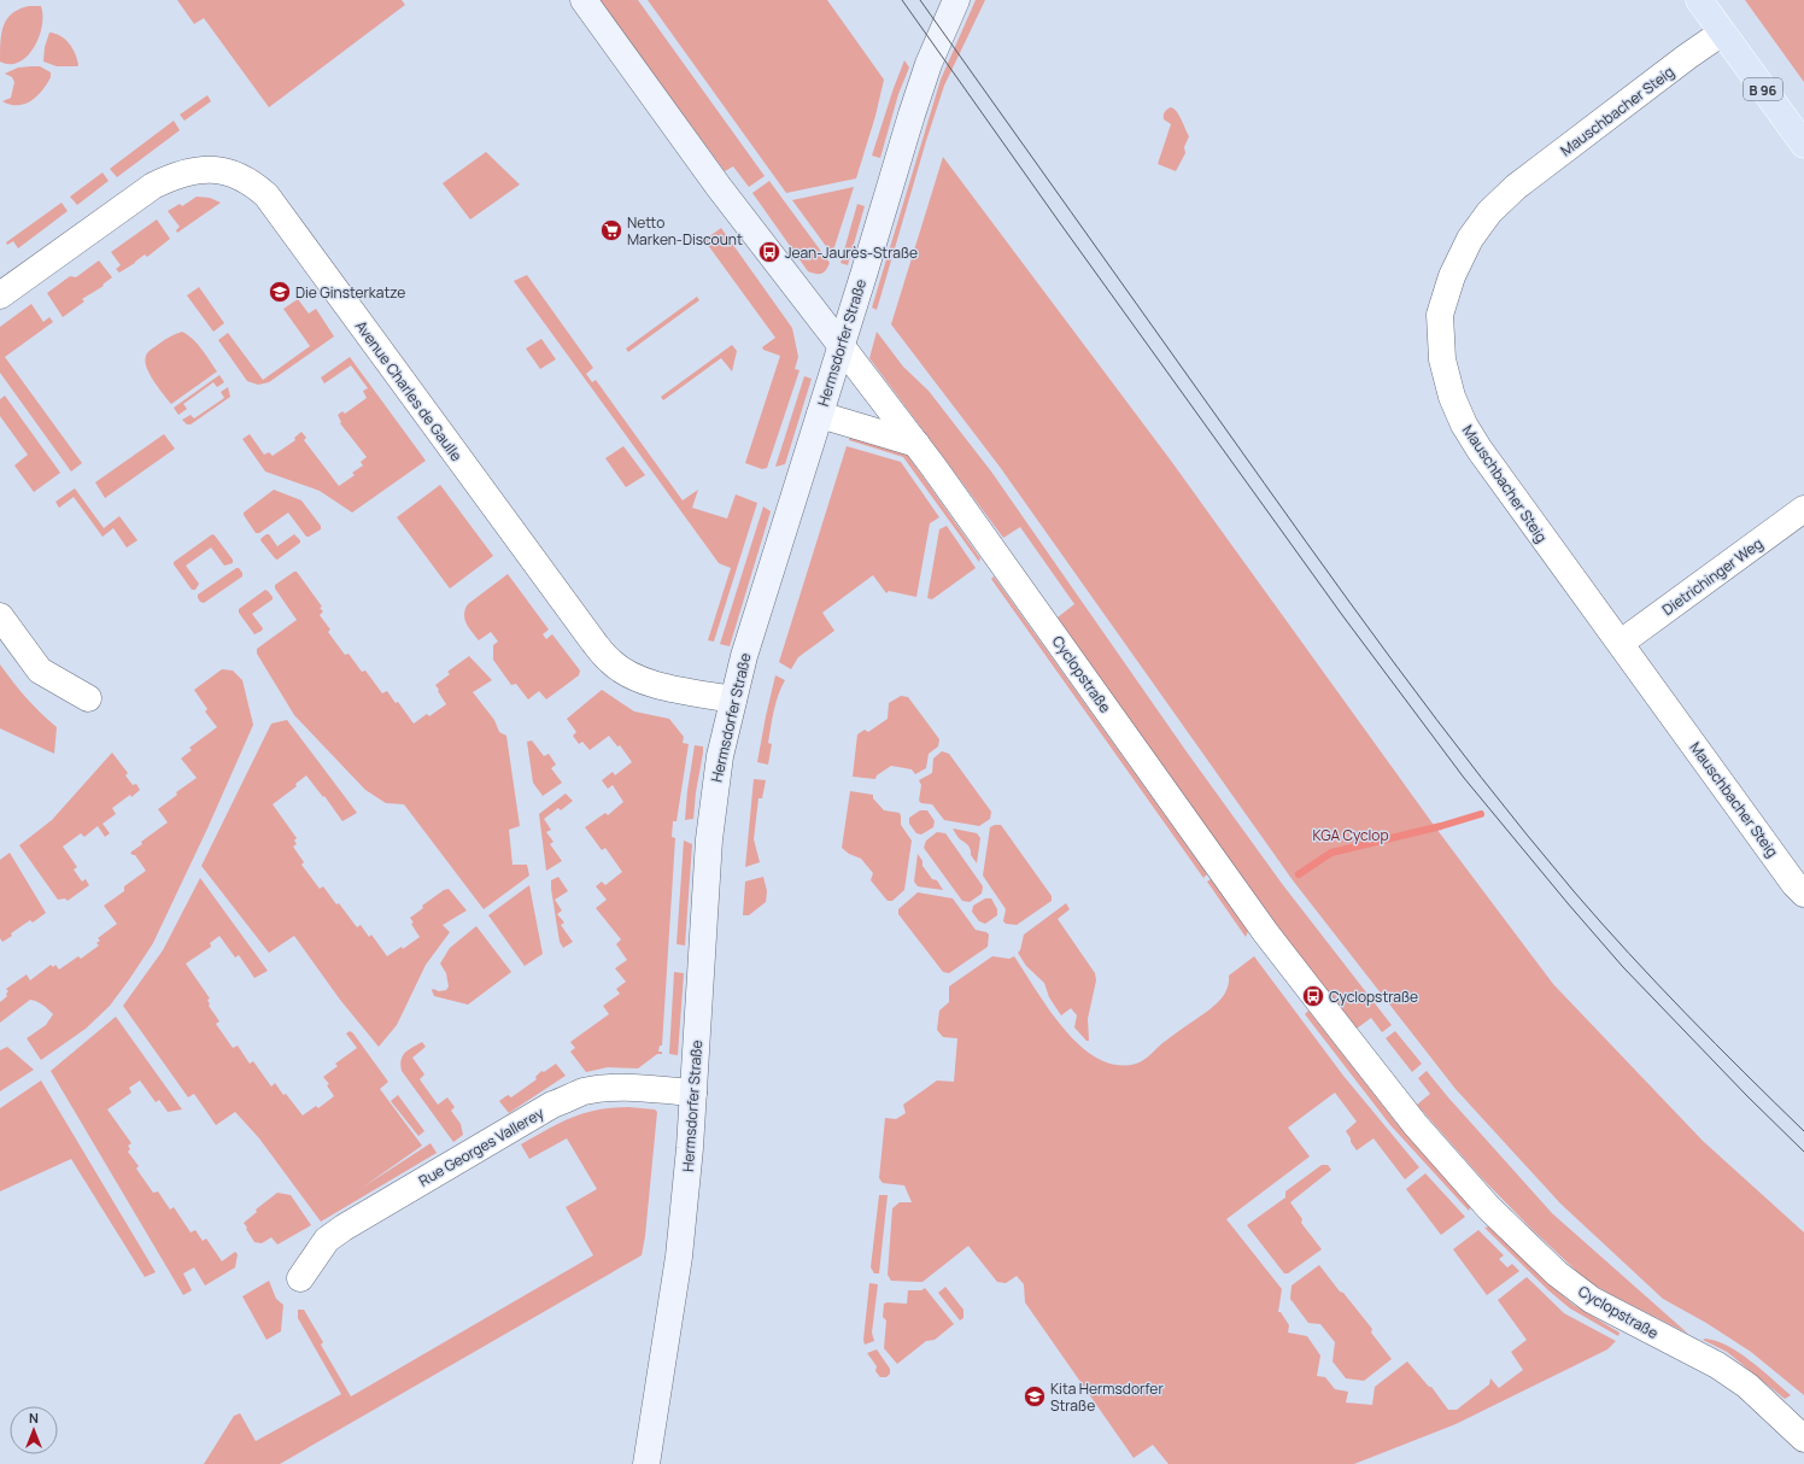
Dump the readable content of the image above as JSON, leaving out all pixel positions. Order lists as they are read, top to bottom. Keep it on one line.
{"streets":{"main road":["B 96","Hermsdorfer Straße"],"street":["Mauschbacher Steig","Avenue Charles de Gaulle","Dietrichinger Weg","Cyclopstraße","Rue Georges Vallerey"]},"crossings":[["B 96","Mauschbacher Steig"],["Mauschbacher Steig","Dietrichinger Weg"],["Hermsdorfer Straße","Avenue Charles de Gaulle"],["Hermsdorfer Straße","Cyclopstraße"],["Hermsdorfer Straße","Rue Georges Vallerey"]],"parks":["KGA Cyclop"],"places":{"supermarket":["Netto Marken-Discount"],"bus stop":["Jean-Jaurès-Straße","Cyclopstraße"],"school or university":["Die Ginsterkatze","Kita Hermsdorfer Straße"]},"north":"top"}
